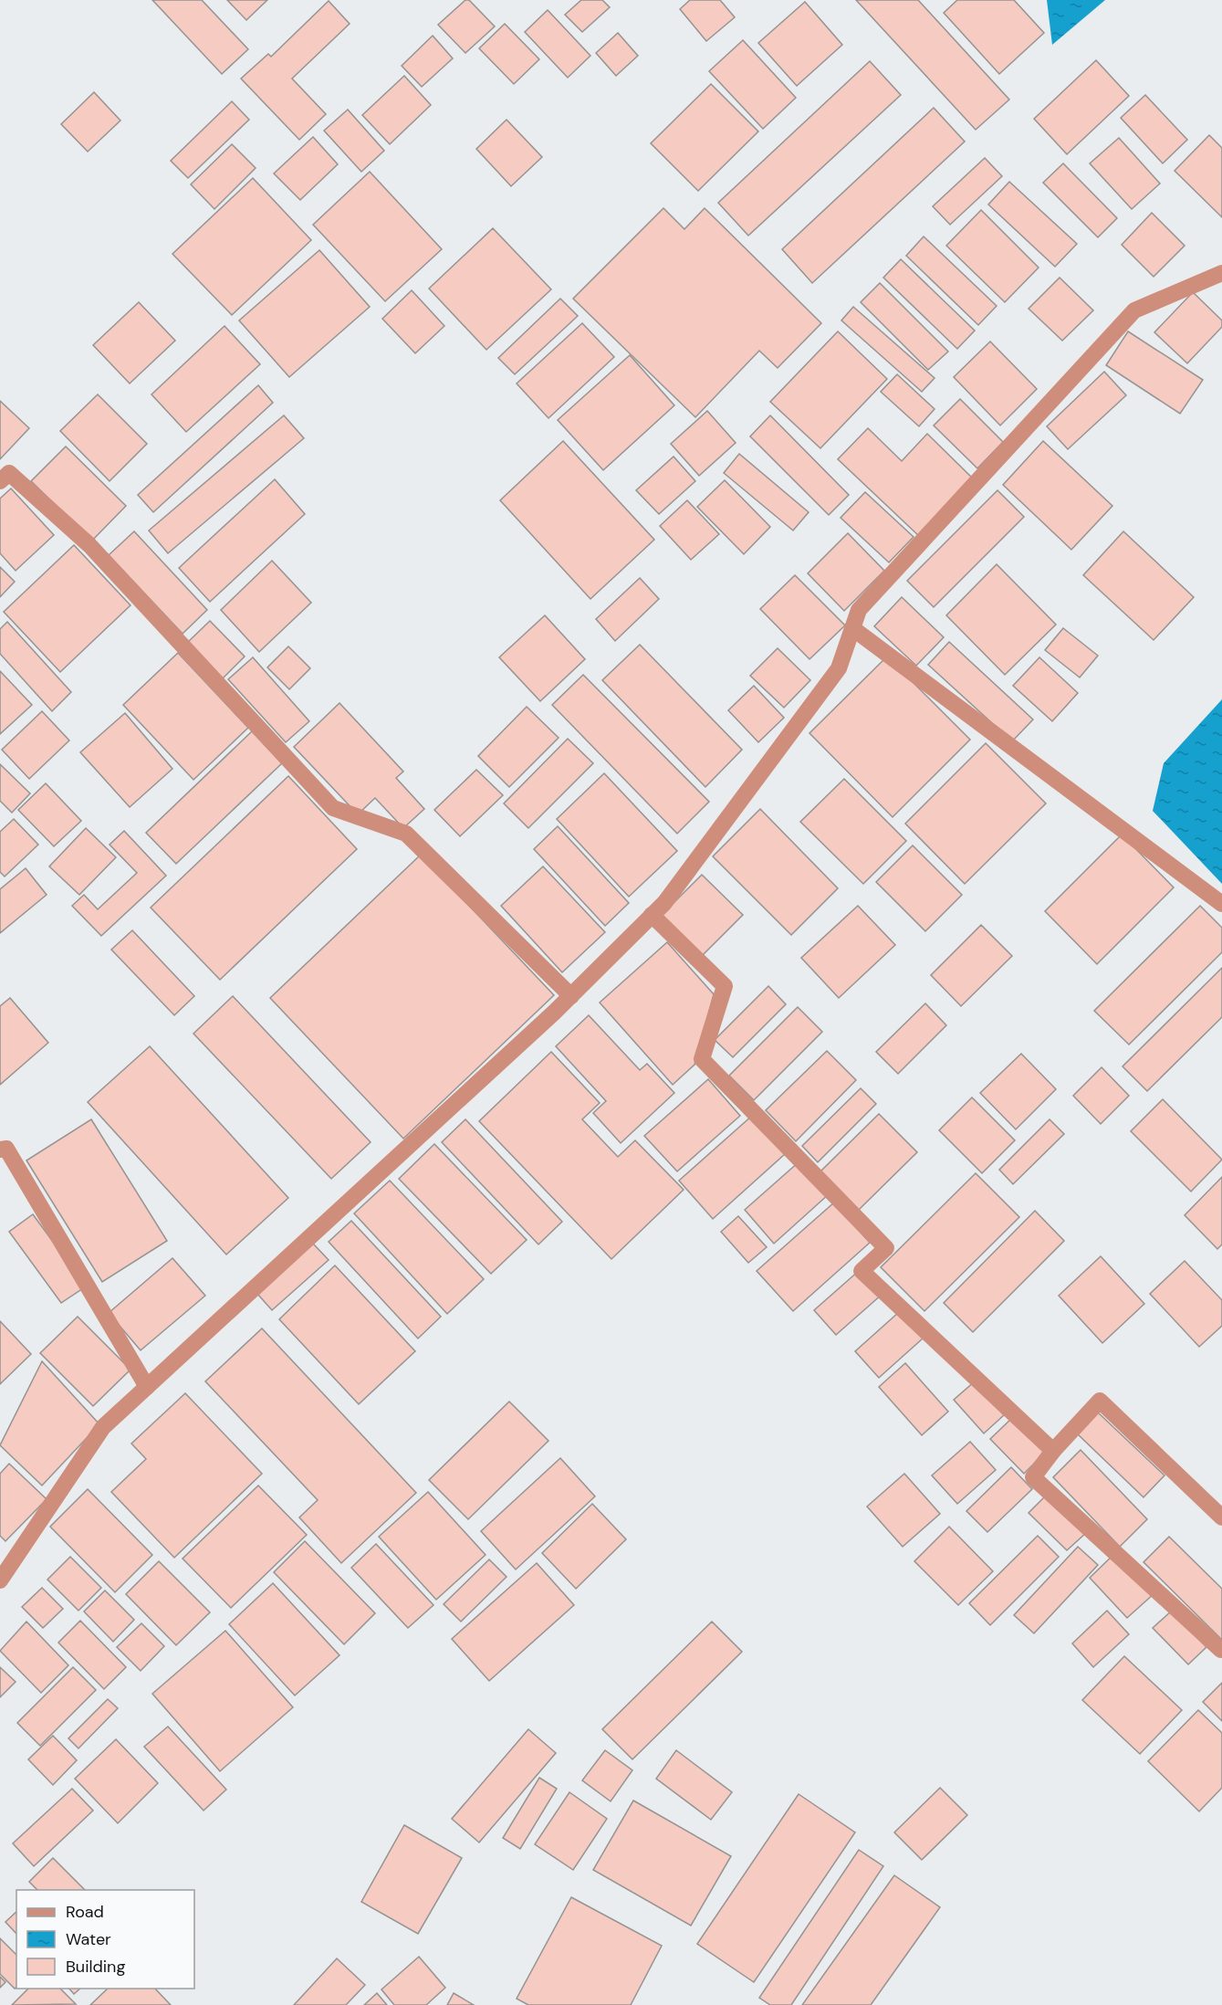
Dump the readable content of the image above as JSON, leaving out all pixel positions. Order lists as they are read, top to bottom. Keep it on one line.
{"legend":["Road","Water","Building"]}
